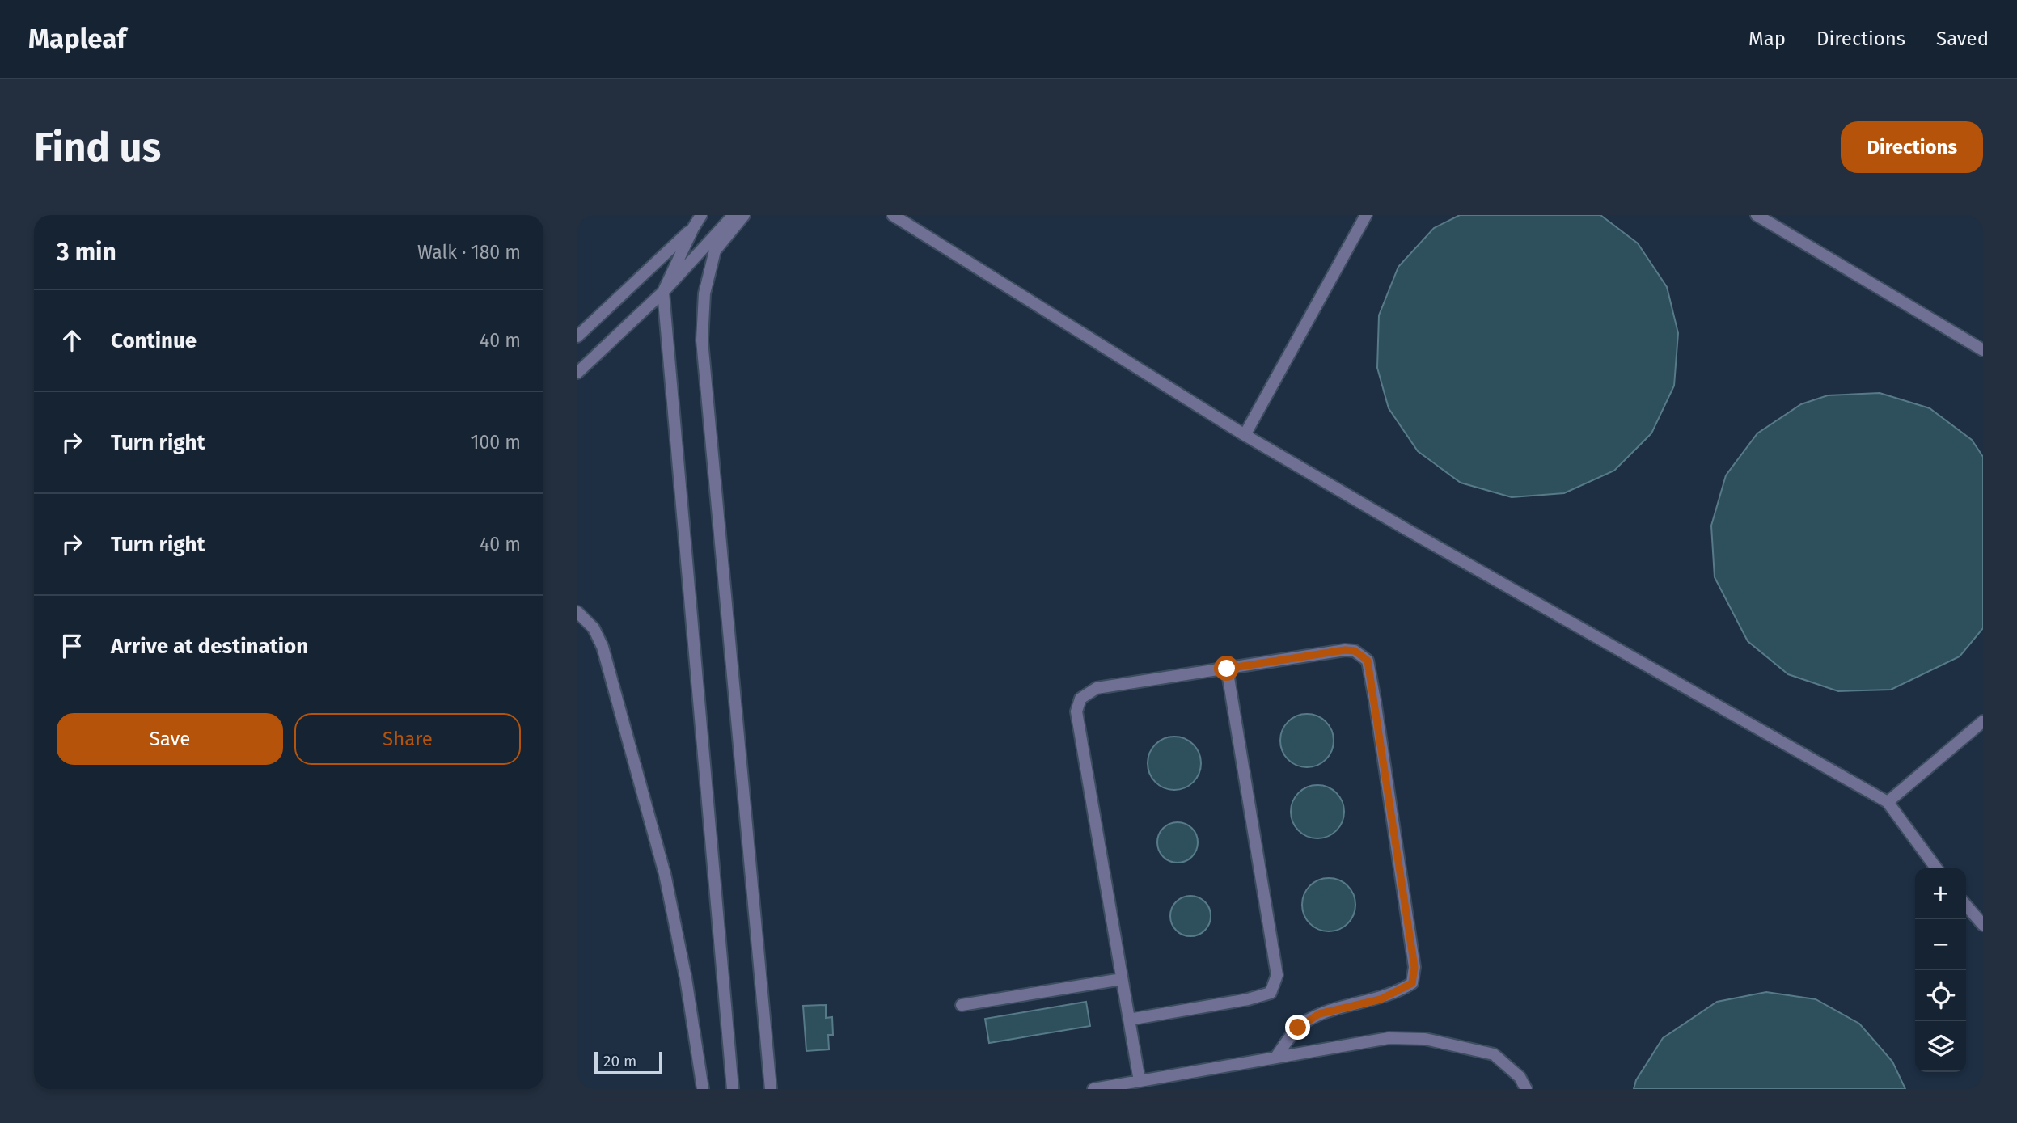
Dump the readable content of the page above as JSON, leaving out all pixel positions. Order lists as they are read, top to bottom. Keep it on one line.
{"scale_bar":"20 m","page":{"header":"Mapleaf","nav":["Map","Directions","Saved"],"buttons":["Directions",["Save","Share"]],"title":"Find us","heading":["3 min","Walk · 180 m"],"list":[["Continue","40 m"],["Turn right","100 m"],["Turn right","40 m"],"Arrive at destination"],"map_buttons":["+","−"],"scale":"20 m"}}
